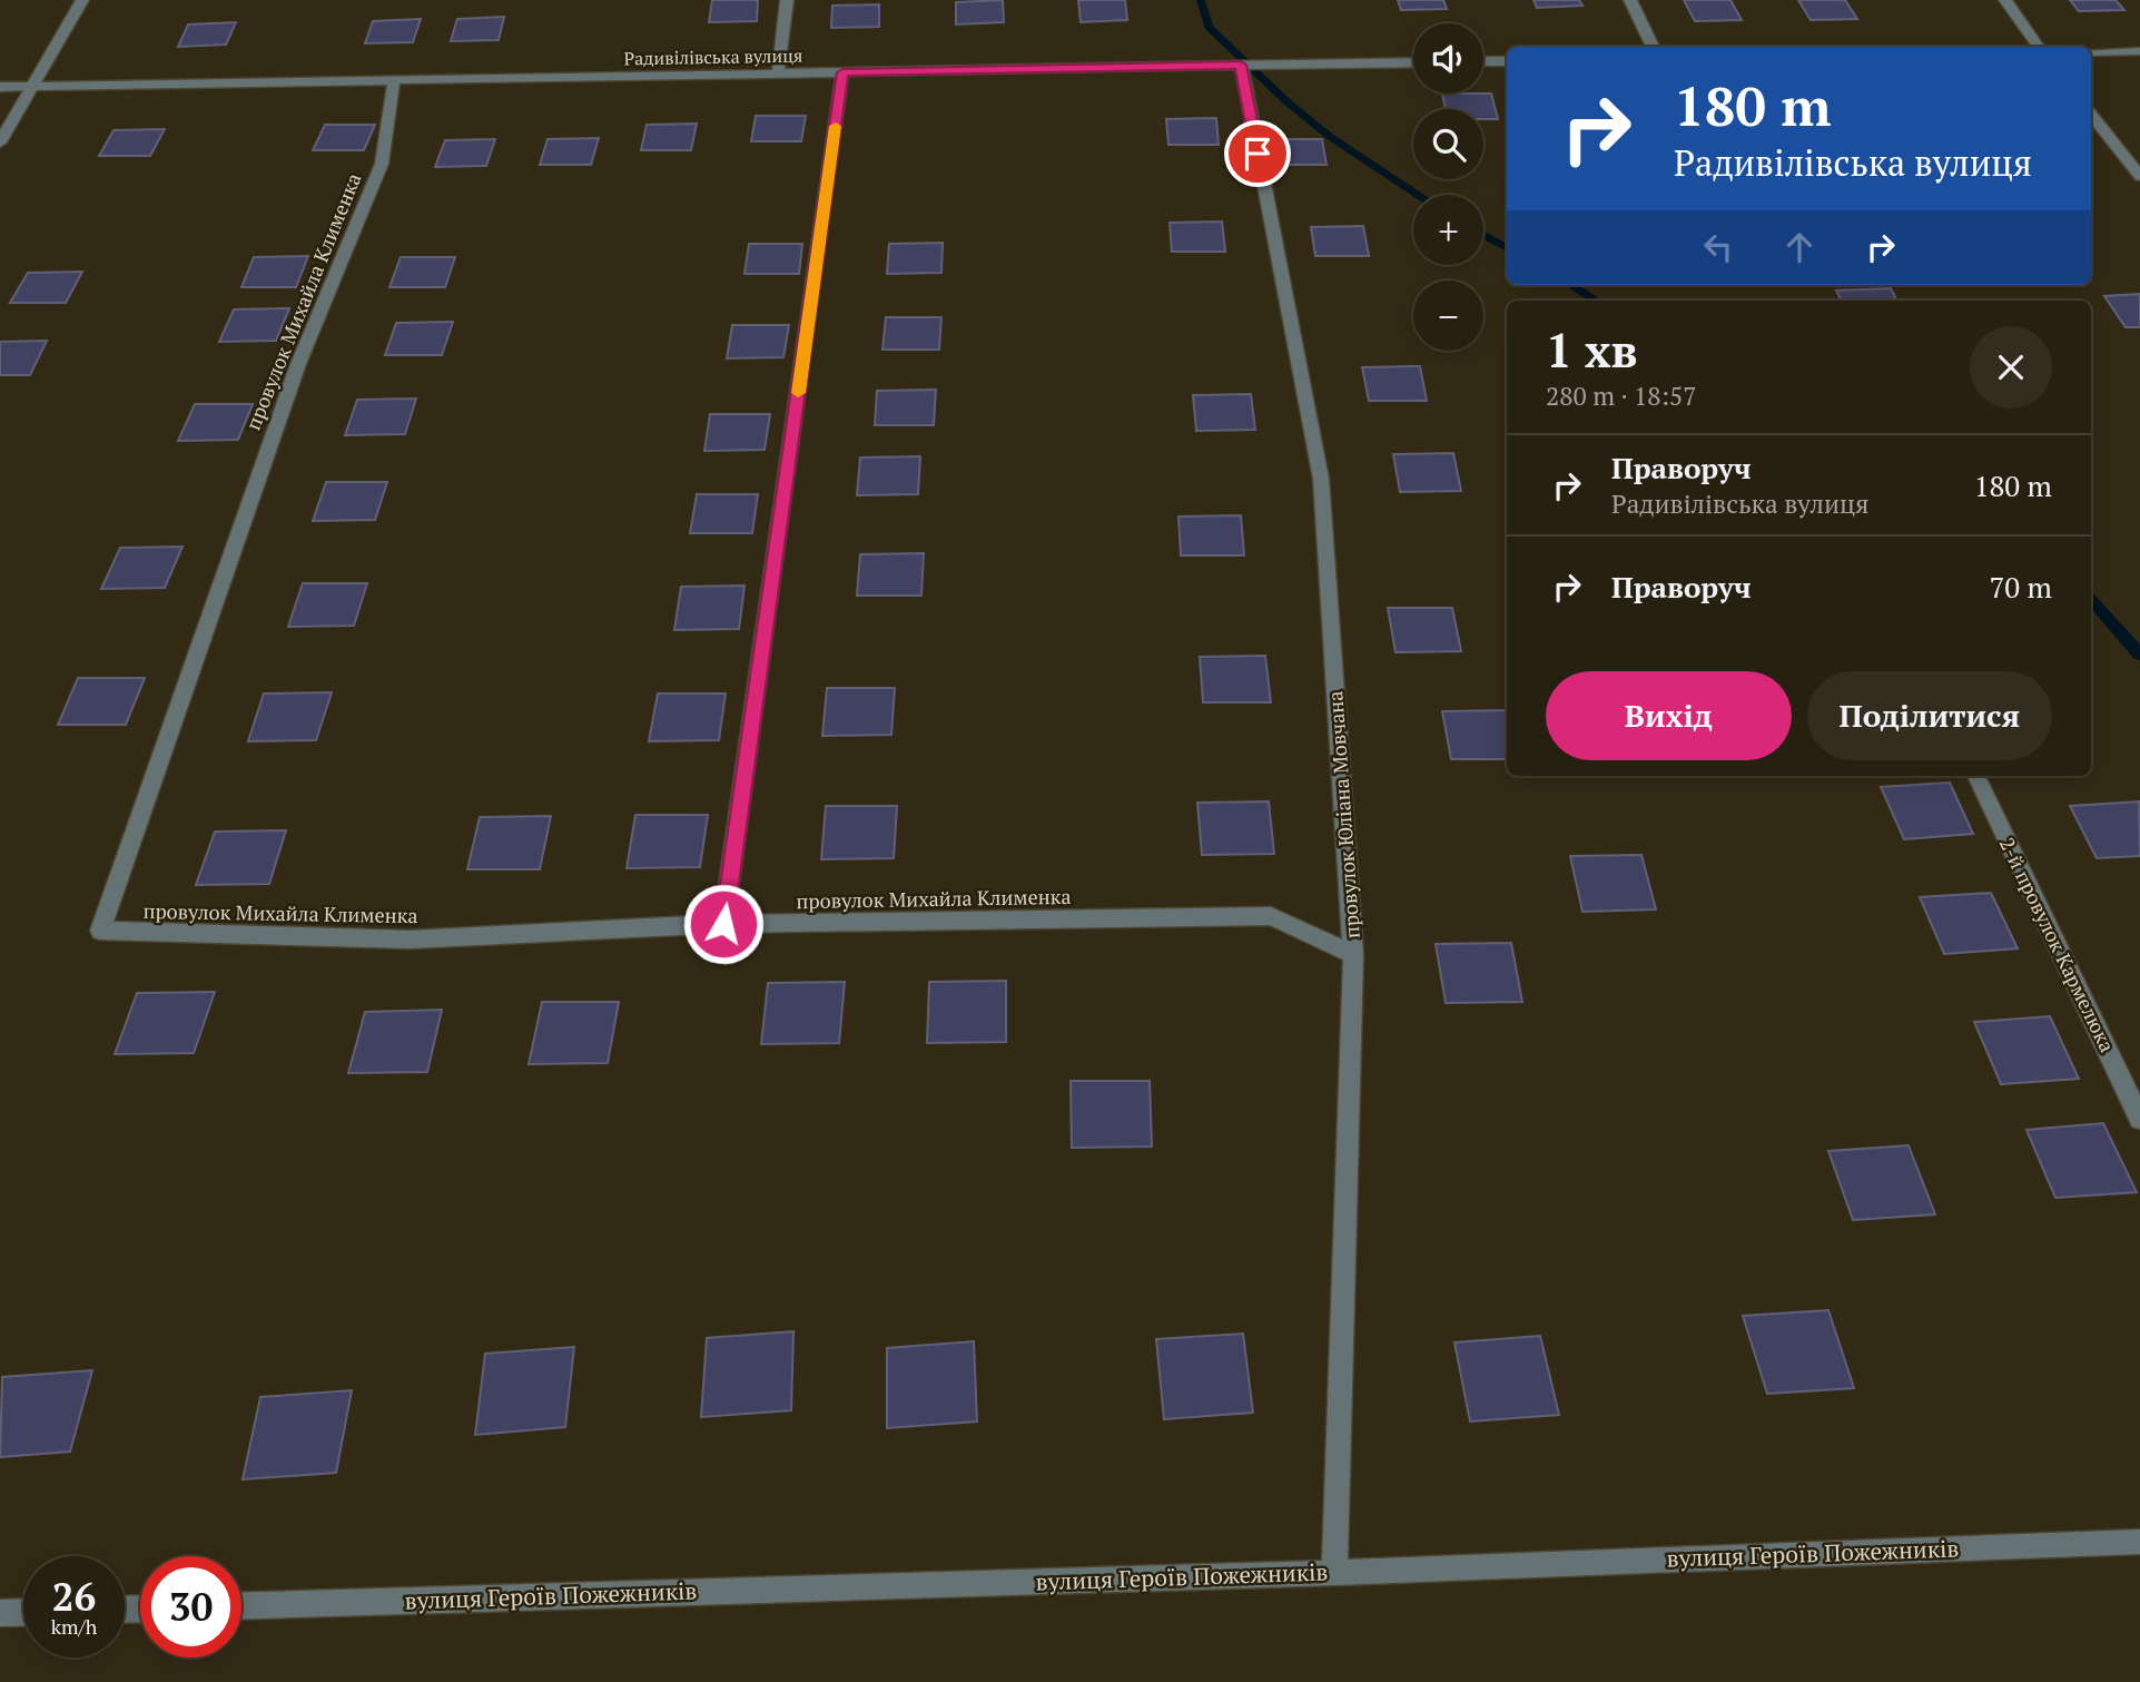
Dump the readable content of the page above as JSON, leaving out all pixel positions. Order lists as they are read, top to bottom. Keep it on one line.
{"streets":{"street":["Радивілівська вулиця","провулок Михайла Клименка","провулок Юліана Мовчана","2-й провулок Кармелюка","вулиця Героїв Пожежників"]},"crossings":[["Радивілівська вулиця","провулок Михайла Клименка"],["Радивілівська вулиця","провулок Юліана Мовчана"],["провулок Михайла Клименка","провулок Юліана Мовчана"],["провулок Юліана Мовчана","вулиця Героїв Пожежників"]],"page":{"map_buttons":["+","−"],"turn":["180 m","Радивілівська вулиця"],"heading":["1 хв","280 m · 18:57"],"list":[{"name":"Праворуч","note":"Радивілівська вулиця","value":"180 m"},{"name":"Праворуч","value":"70 m"}],"buttons":["Вихід","Поділитися"],"speed":"26 km/h","limit":"30"}}
